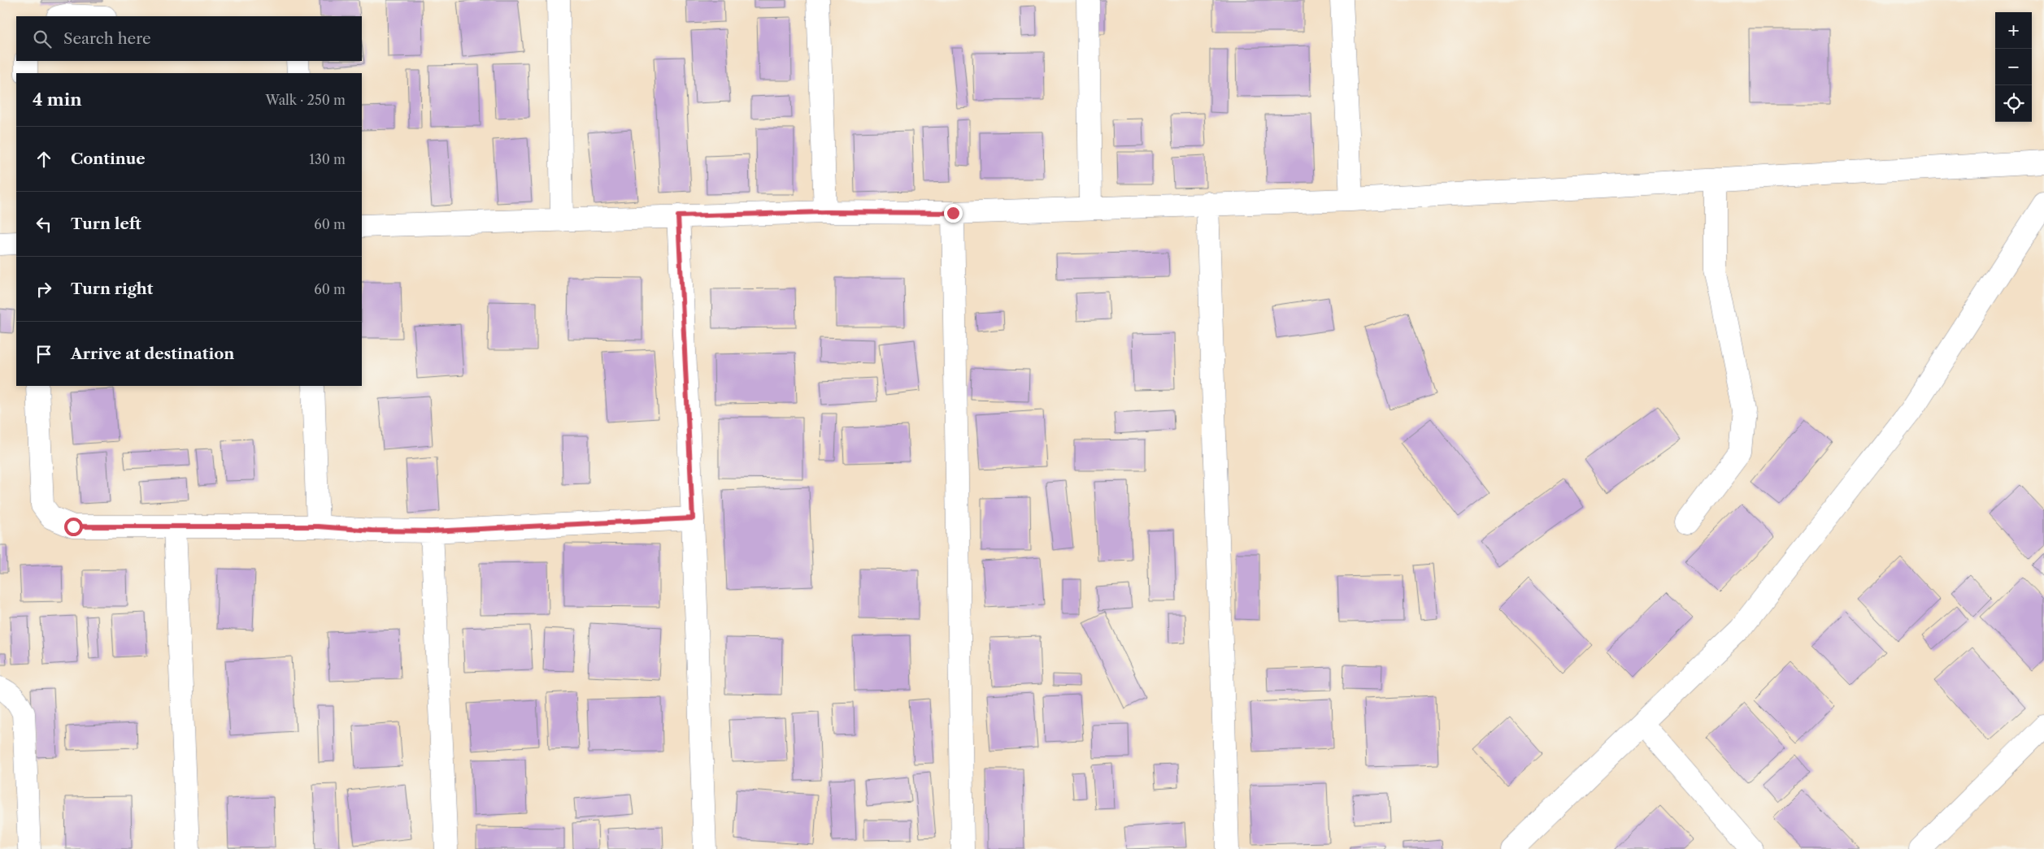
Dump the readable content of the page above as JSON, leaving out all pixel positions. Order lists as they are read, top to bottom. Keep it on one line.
{"page":{"map_buttons":["+","−"],"search":"Search here","heading":["4 min","Walk · 250 m"],"list":[["Continue","130 m"],["Turn left","60 m"],["Turn right","60 m"],"Arrive at destination"]}}
